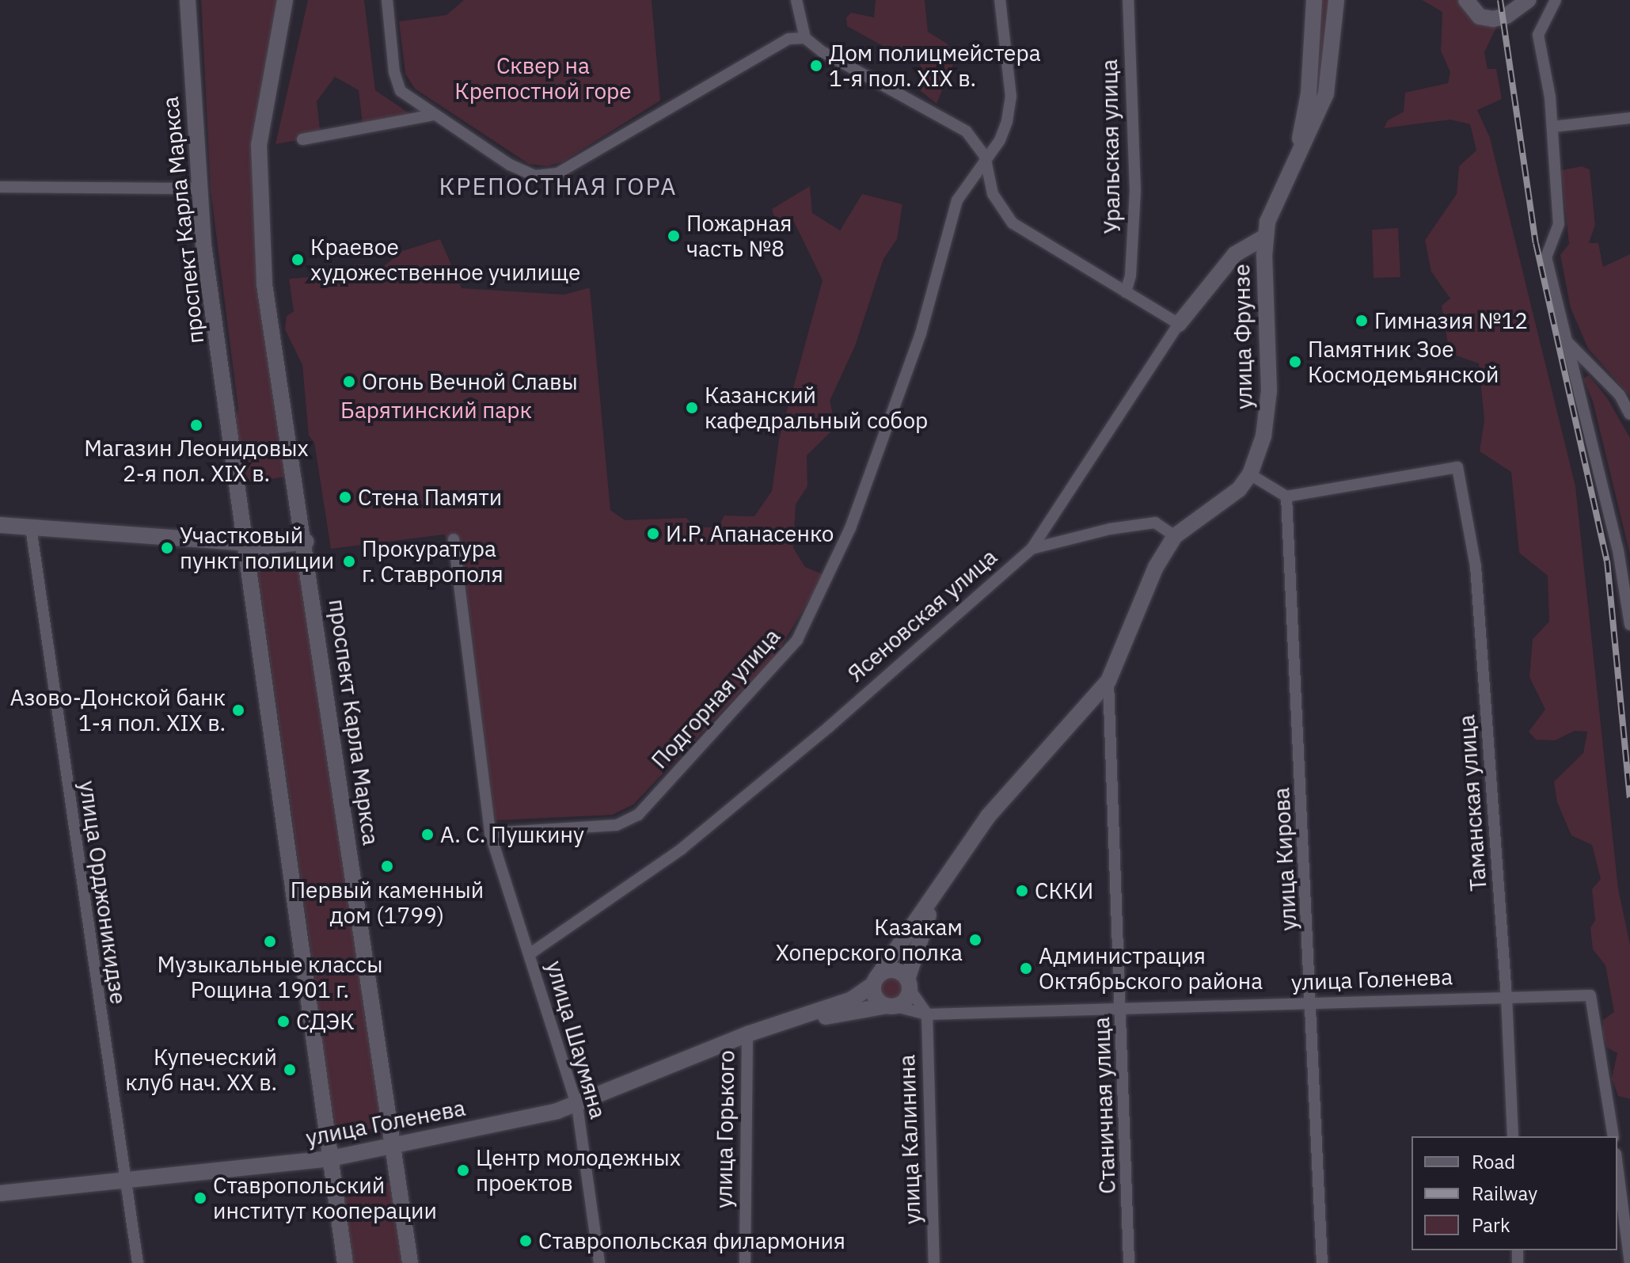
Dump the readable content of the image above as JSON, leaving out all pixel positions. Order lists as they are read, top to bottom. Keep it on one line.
{"streets":{"main road":["проспект Карла Маркса","улица Фрунзе","Ясеновская улица","улица Голенева"],"street":["Уральская улица","Подгорная улица","Таманская улица","улица Кирова","улица Орджоникидзе","улица Шаумяна","Станичная улица","улица Горького","улица Калинина"]},"crossings":[["проспект Карла Маркса","улица Голенева"],["улица Фрунзе","Ясеновская улица"],["улица Фрунзе","улица Голенева"],["улица Фрунзе","Станичная улица"],["Ясеновская улица","улица Шаумяна"],["Подгорная улица","улица Шаумяна"],["Таманская улица","улица Кирова"],["Таманская улица","улица Голенева"],["улица Кирова","улица Голенева"],["улица Орджоникидзе","улица Голенева"],["улица Голенева","улица Шаумяна"],["улица Голенева","Станичная улица"],["улица Голенева","улица Горького"],["улица Голенева","улица Калинина"]],"districts":["КРЕПОСТНАЯ ГОРА"],"parks":["Сквер на Крепостной горе","Барятинский парк"],"places":["Дом полицмейстера 1-я пол. XIX в.","Пожарная часть №8","Краевое художественное училище","Гимназия №12","Памятник Зое Космодемьянской","Огонь Вечной Славы","Казанский кафедральный собор","Магазин Леонидовых 2-я пол. XIX в.","Стена Памяти","И.Р. Апанасенко","Участковый пункт полиции","Прокуратура г. Ставрополя","Азово-Донской банк 1-я пол. XIX в.","А. С. Пушкину","Первый каменный дом (1799)","СККИ","Казакам Хоперского полка","Музыкальные классы Рощина 1901 г.","Администрация Октябрьского района","СДЭК","Купеческий клуб нач. ХХ в.","Центр молодежных проектов","Ставропольский институт кооперации","Ставропольская филармония"],"legend":["Road","Railway","Park"]}
